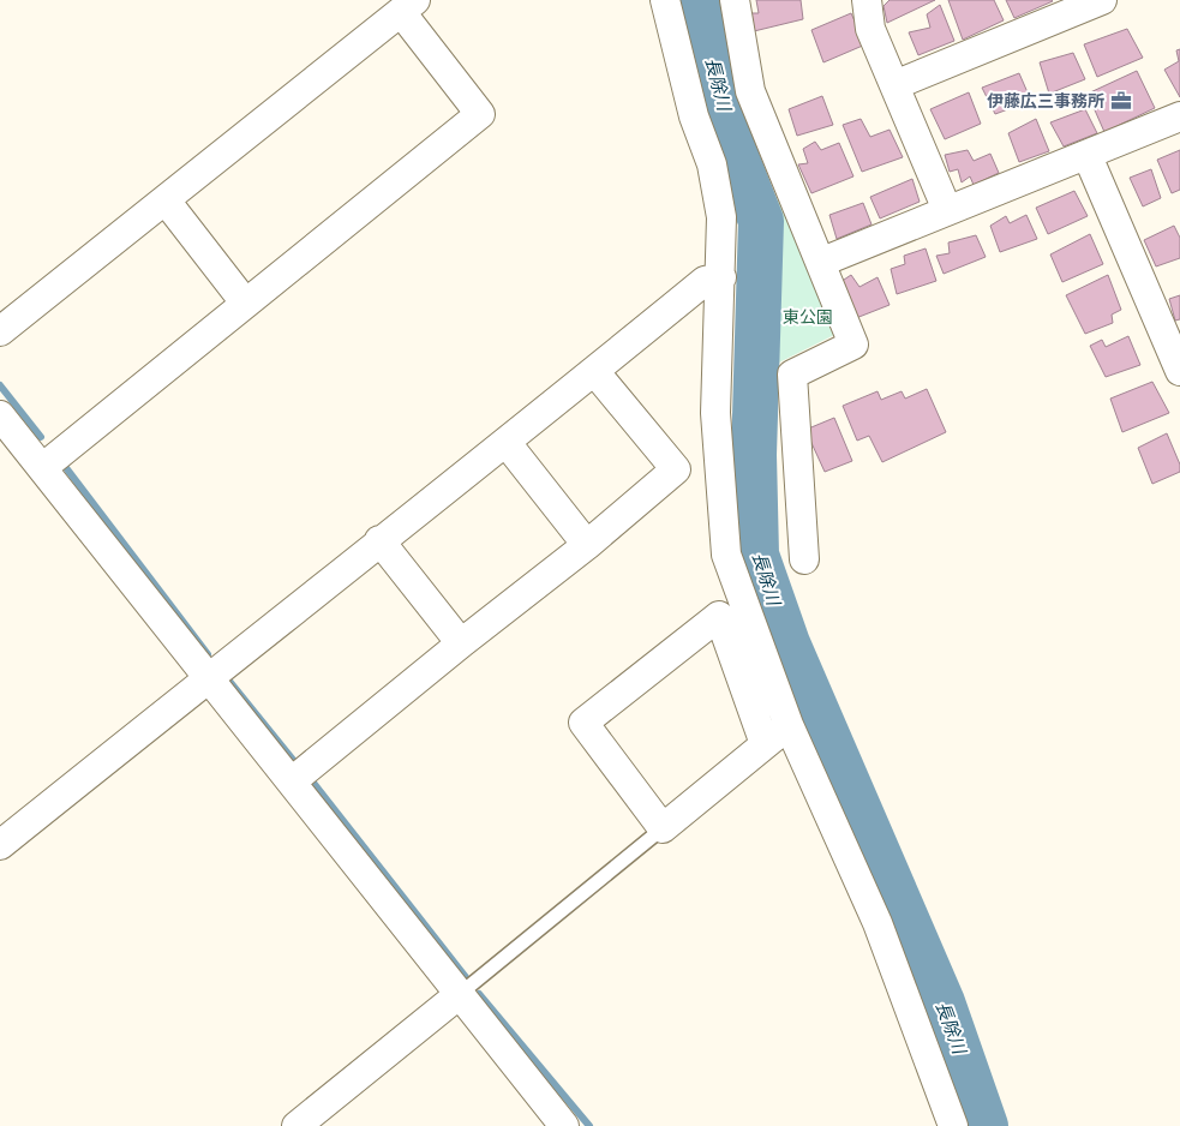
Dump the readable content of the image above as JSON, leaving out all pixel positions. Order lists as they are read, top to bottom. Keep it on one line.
{"water":["長除川"],"parks":["東公園"],"places":{"office":["伊藤広三事務所"]}}
